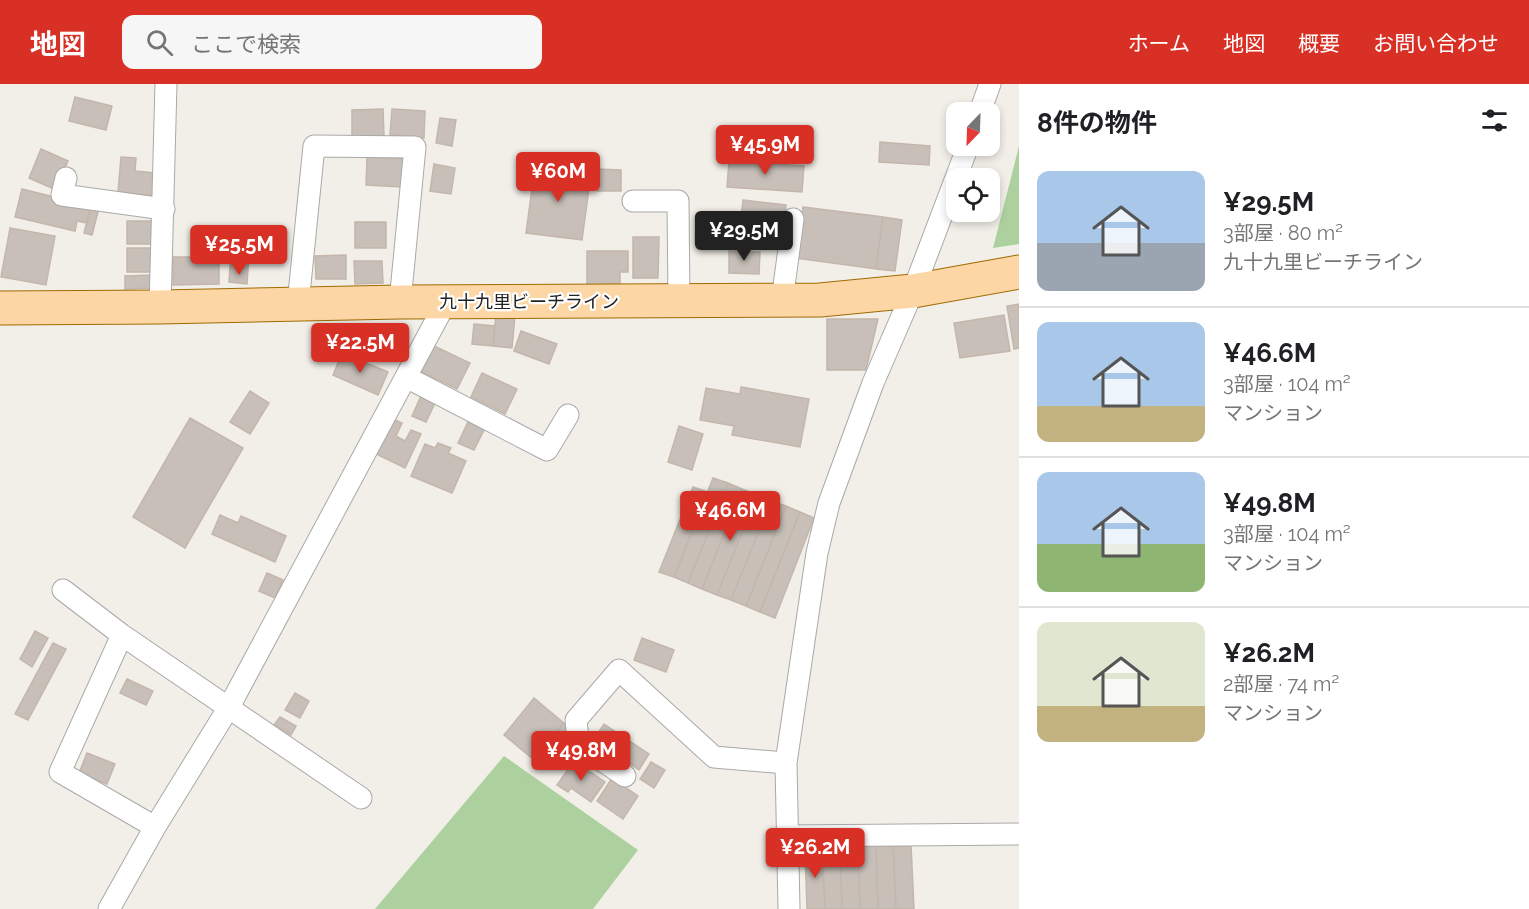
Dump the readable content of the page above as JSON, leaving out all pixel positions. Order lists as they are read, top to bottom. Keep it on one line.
{"streets":{"main road":["九十九里ビーチライン"]},"north":"bottom left","page":{"header":"地図","search":"ここで検索","nav":["ホーム","地図","概要","お問い合わせ"],"heading":"8件の物件","price":["¥45.9M","¥60M","¥29.5M","¥25.5M","¥22.5M","¥46.6M","¥49.8M","¥26.2M"],"list":[{"name":"¥29.5M","note":"3部屋 · 80 m² · 九十九里ビーチライン"},{"name":"¥46.6M","note":"3部屋 · 104 m² · マンション"},{"name":"¥49.8M","note":"3部屋 · 104 m² · マンション"},{"name":"¥26.2M","note":"2部屋 · 74 m² · マンション"}]}}
